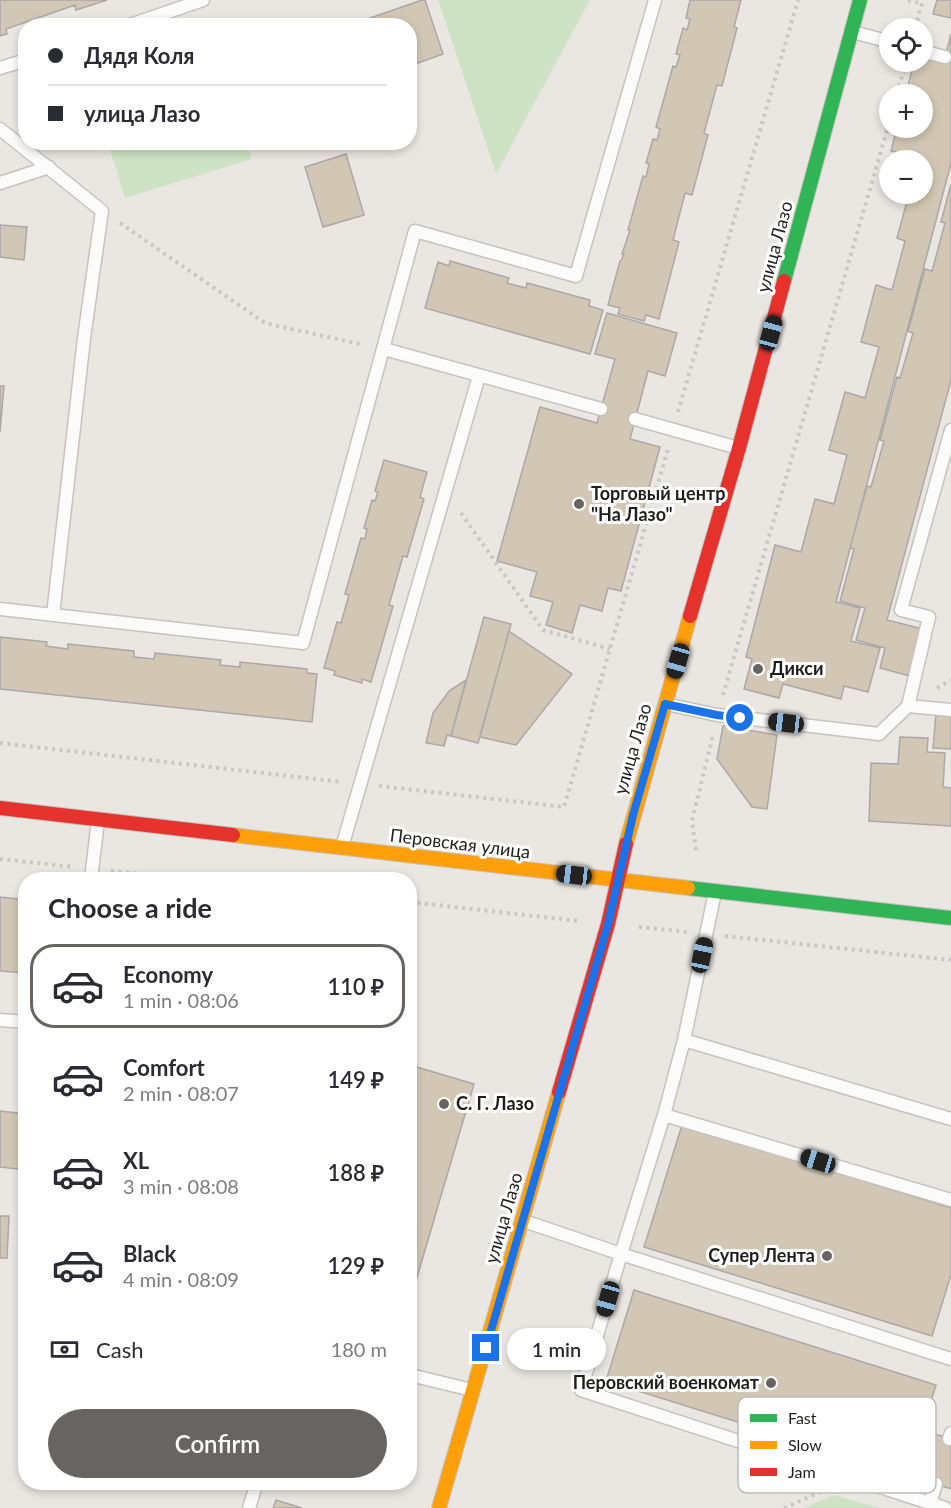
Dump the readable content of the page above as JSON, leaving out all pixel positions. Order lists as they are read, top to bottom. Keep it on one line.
{"streets":{"street":["улица Лазо","Перовская улица"]},"crossings":[["улица Лазо","Перовская улица"]],"places":["Торговый центр \"На Лазо\"","Дикси","С. Г. Лазо","Супер Лента","Перовский военкомат"],"legend":["Fast","Slow","Jam"],"page":{"map_buttons":["+","−"],"banner":["Дядя Коля","улица Лазо"],"heading":"Choose a ride","list":[{"name":"Economy","note":"1 min · 08:06","value":"110 ₽"},{"name":"Comfort","note":"2 min · 08:07","value":"149 ₽"},{"name":"XL","note":"3 min · 08:08","value":"188 ₽"},{"name":"Black","note":"4 min · 08:09","value":"129 ₽"}],"pay":["Cash","180 m"],"bubble":"1 min","buttons":"Confirm"}}
